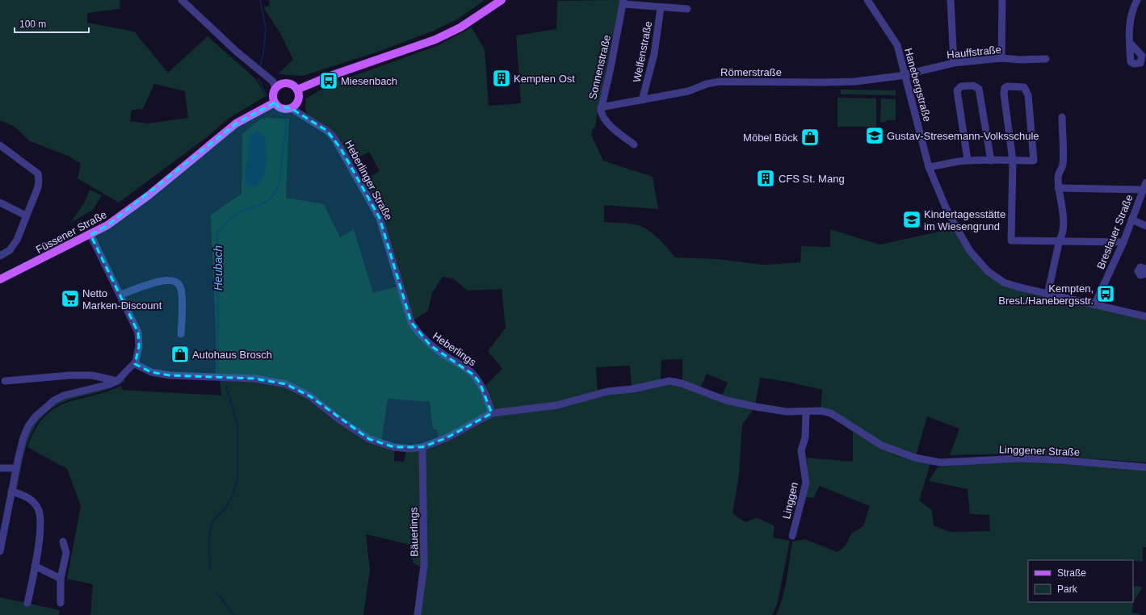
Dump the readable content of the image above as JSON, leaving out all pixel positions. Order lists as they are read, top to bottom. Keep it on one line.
{"streets":{"main road":["Füssener Straße"],"street":["Welfenstraße","Hauffstraße","Sonnenstraße","Römerstraße","Hanebergstraße","Heberlinger Straße","Breslauer Straße","Heberlings","Linggener Straße","Linggen","Bäuerlings"]},"crossings":[["Welfenstraße","Römerstraße"],["Hauffstraße","Römerstraße"],["Hauffstraße","Hanebergstraße"],["Sonnenstraße","Römerstraße"],["Römerstraße","Hanebergstraße"],["Hanebergstraße","Breslauer Straße"],["Heberlinger Straße","Füssener Straße"],["Heberlinger Straße","Heberlings"],["Heberlings","Linggener Straße"],["Linggener Straße","Linggen"]],"water":["Heubach"],"places":{"building":["Kempten Ost","CFS St. Mang"],"bus stop":["Miesenbach","Kempten, Bresl./Hanebergsstr."],"school or university":["Gustav-Stresemann-Volksschule","Kindertagesstätte im Wiesengrund"],"shop":["Möbel Böck","Autohaus Brosch"],"supermarket":["Netto Marken-Discount"]},"legend":["Straße","Park"],"scale_bar":"100 m"}
